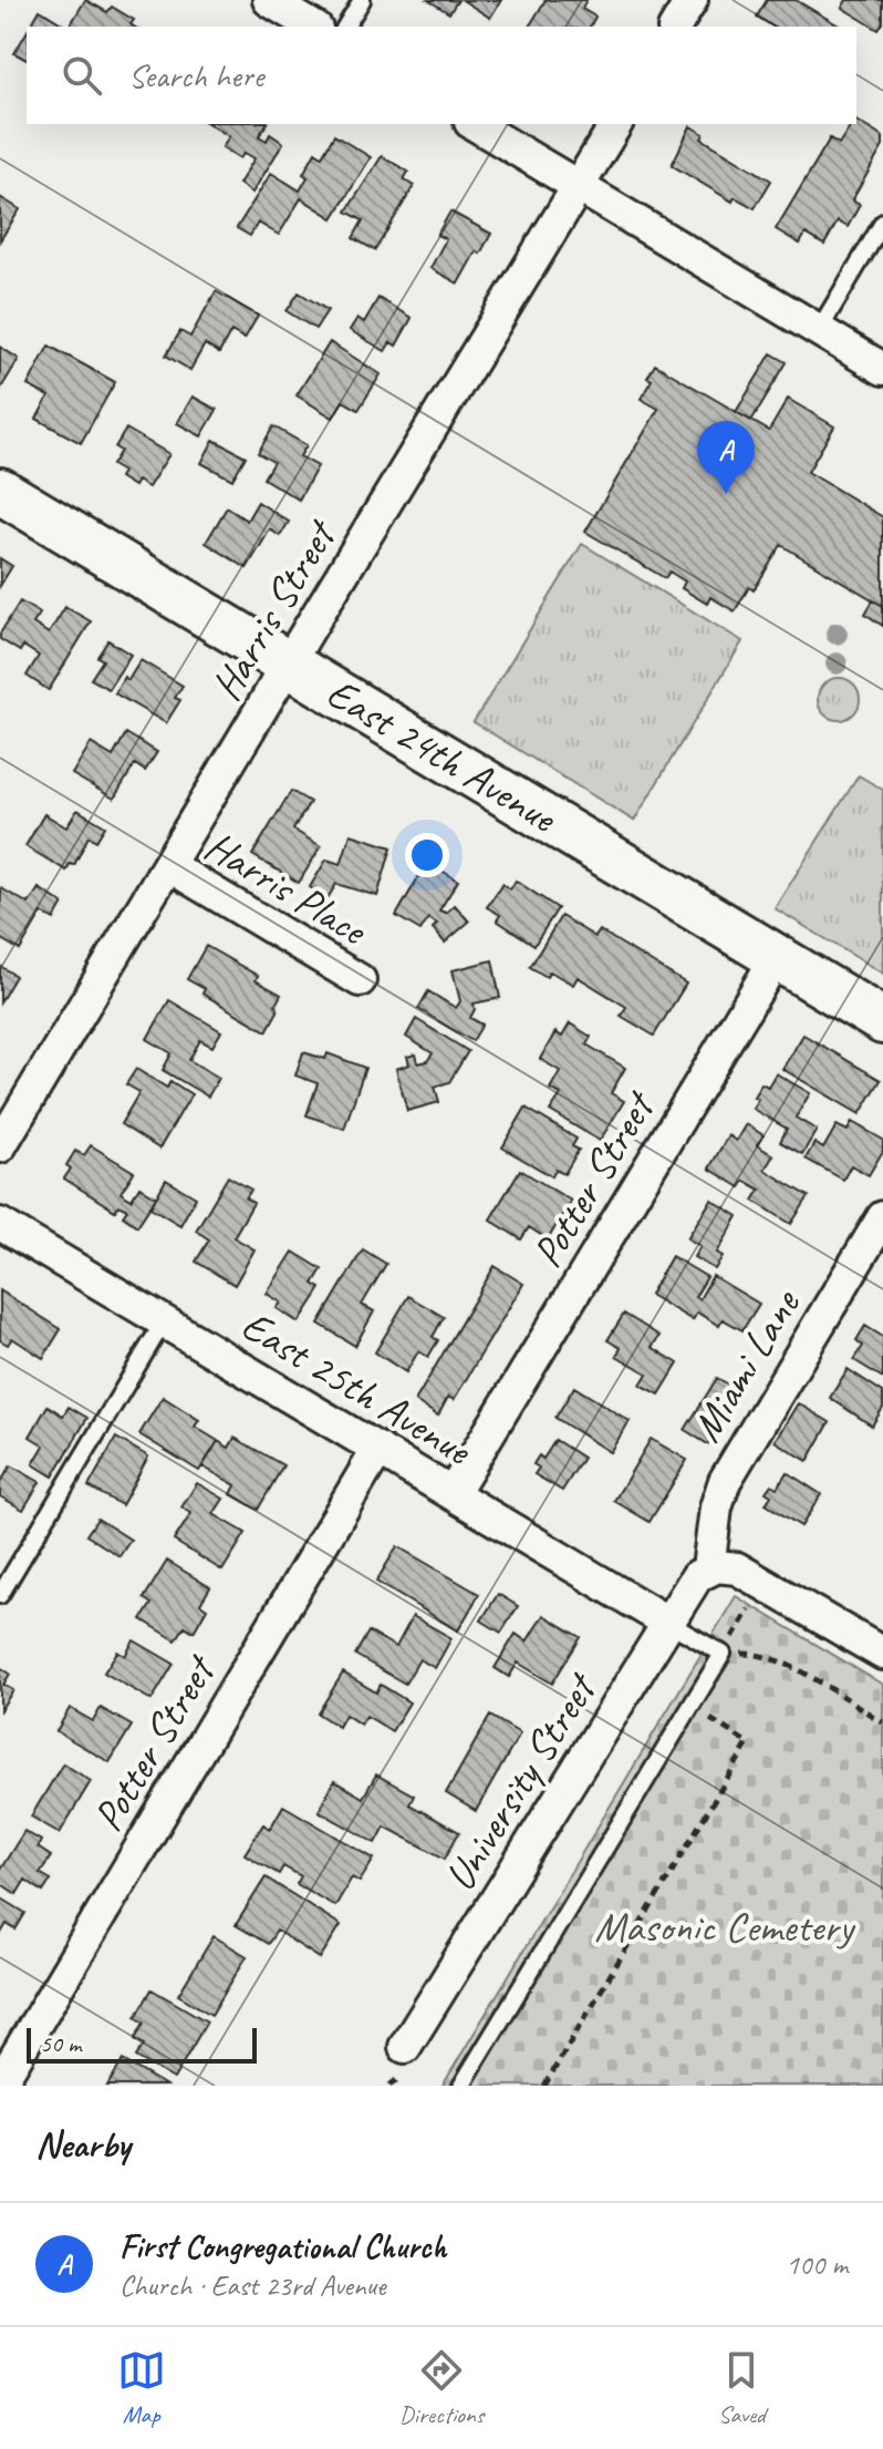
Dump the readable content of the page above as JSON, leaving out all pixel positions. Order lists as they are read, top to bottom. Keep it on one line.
{"streets":{"street":["Harris Street","East 24th Avenue","Harris Place","Potter Street","Miami Lane","East 25th Avenue","University Street"]},"crossings":[["Harris Street","East 24th Avenue"],["Harris Street","Harris Place"],["East 24th Avenue","Potter Street"],["Potter Street","East 25th Avenue"],["Miami Lane","University Street"],["East 25th Avenue","University Street"]],"parks":["Masonic Cemetery"],"scale_bar":"50 m","page":{"search":"Search here","pins":"A","scale":"50 m","heading":"Nearby","list":[{"mark":"A","name":"First Congregational Church","note":"Church · East 23rd Avenue","value":"100 m"}],"nav":["Map","Directions","Saved"]}}
